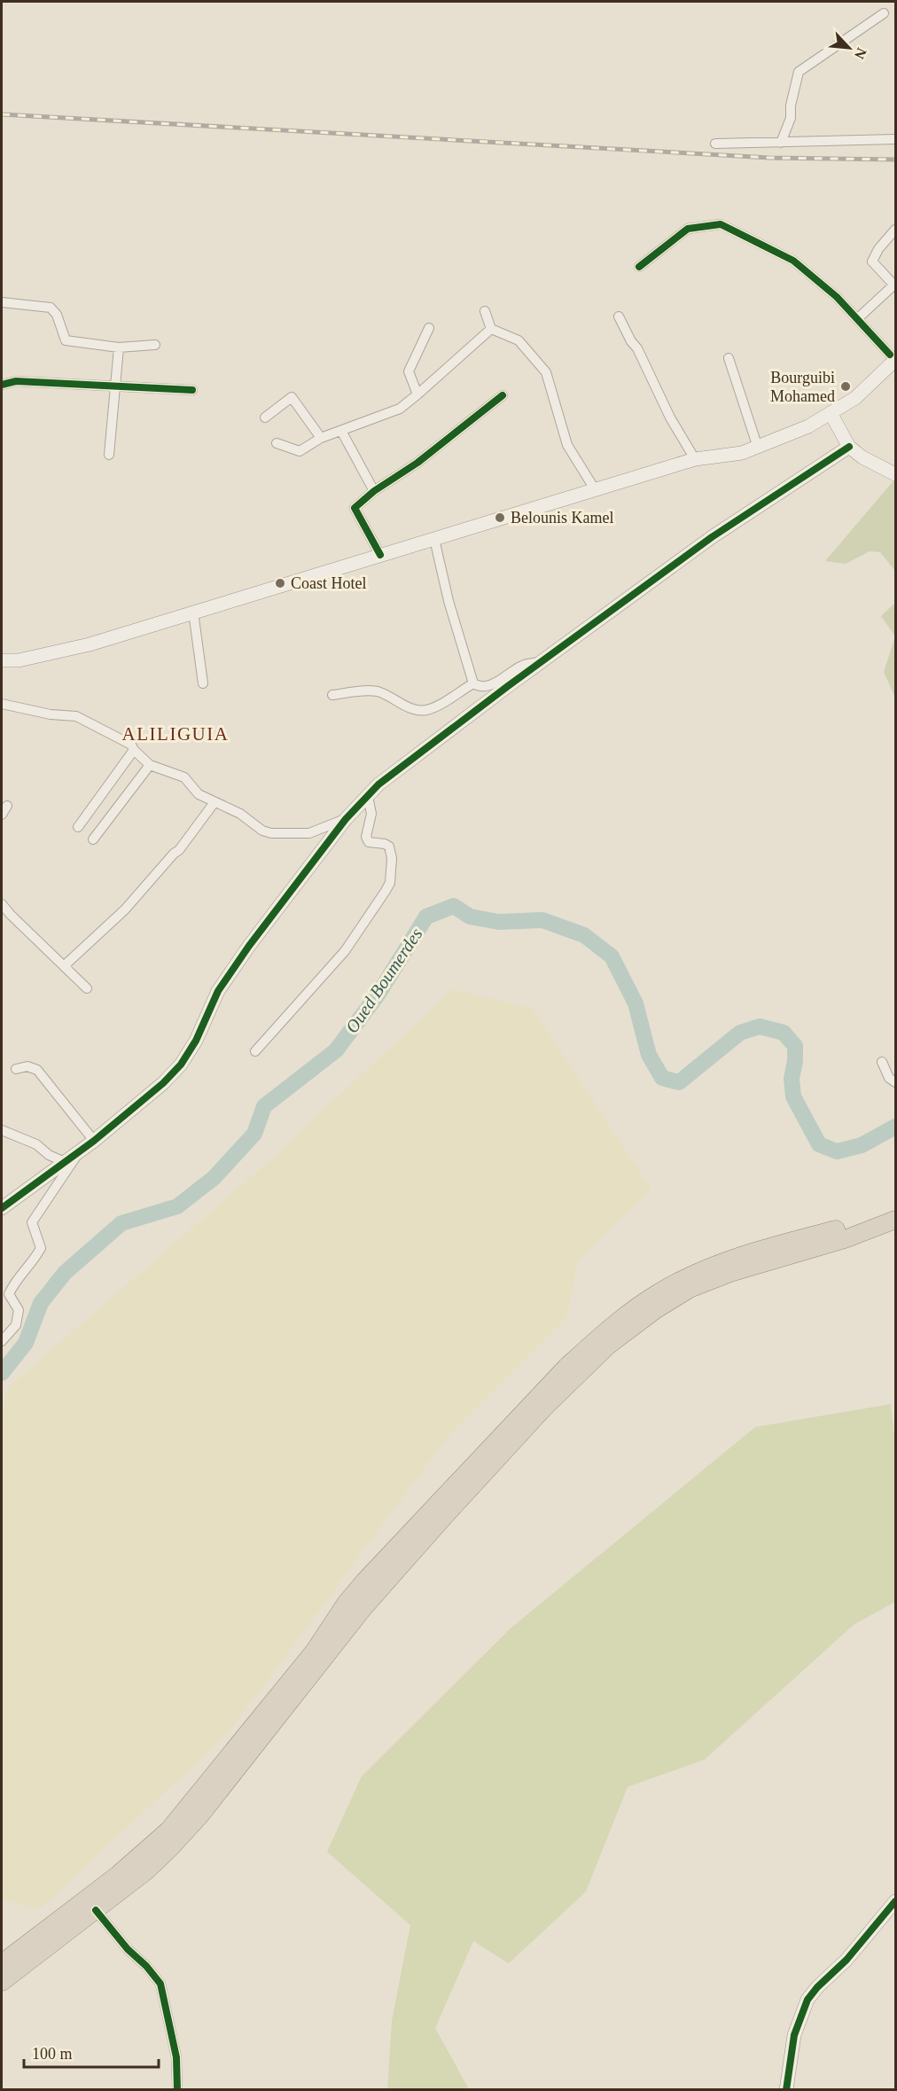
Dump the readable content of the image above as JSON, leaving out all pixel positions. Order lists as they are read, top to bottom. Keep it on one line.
{"districts":["ALILIGUIA"],"water":["Oued Boumerdes"],"places":["Bourguibi Mohamed","Belounis Kamel","Coast Hotel"],"scale_bar":"100 m","north":"bottom right"}
